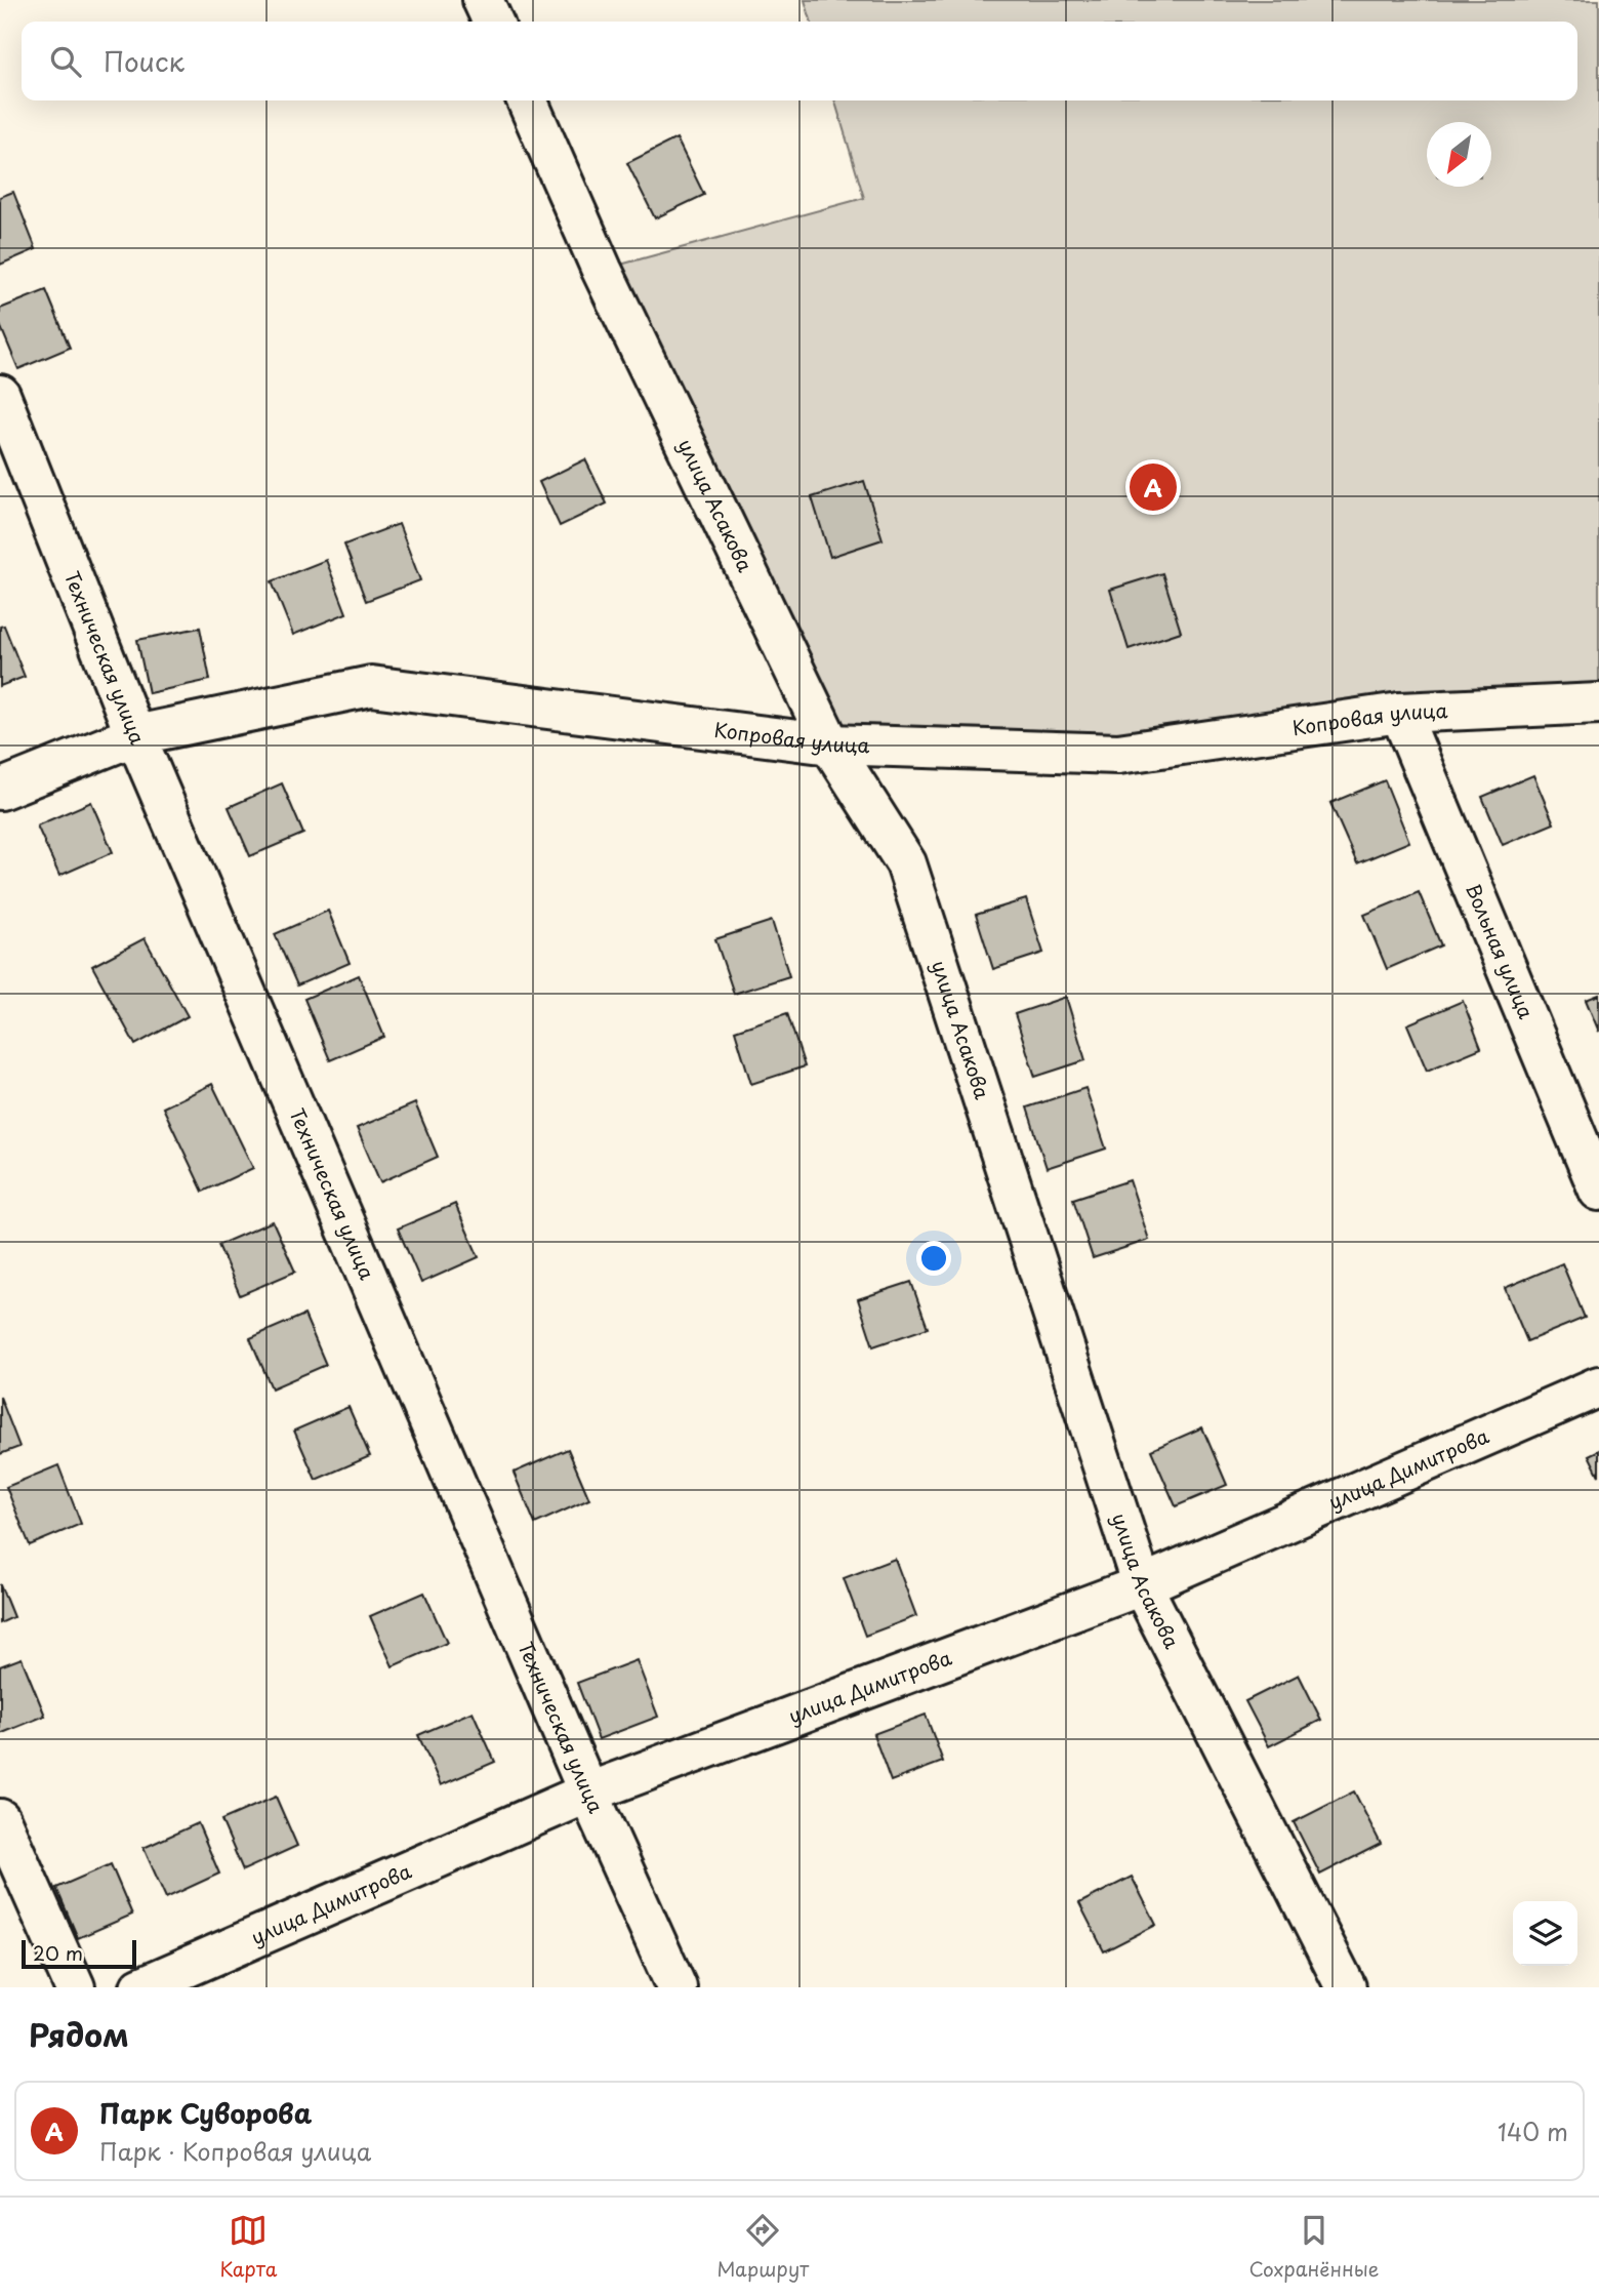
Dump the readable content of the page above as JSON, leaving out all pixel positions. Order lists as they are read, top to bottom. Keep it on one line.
{"streets":{"street":["улица Асакова","Техническая улица","Копровая улица","Вольная улица","улица Димитрова"]},"crossings":[["улица Асакова","Копровая улица"],["улица Асакова","улица Димитрова"],["Техническая улица","Копровая улица"],["Техническая улица","улица Димитрова"],["Копровая улица","Вольная улица"]],"scale_bar":"20 m","north":"bottom left","page":{"search":"Поиск","pins":"A","scale":"20 m","heading":"Рядом","list":[{"mark":"A","name":"Парк Суворова","note":"Парк · Копровая улица","value":"140 m"}],"nav":["Карта","Маршрут","Сохранённые"]}}
